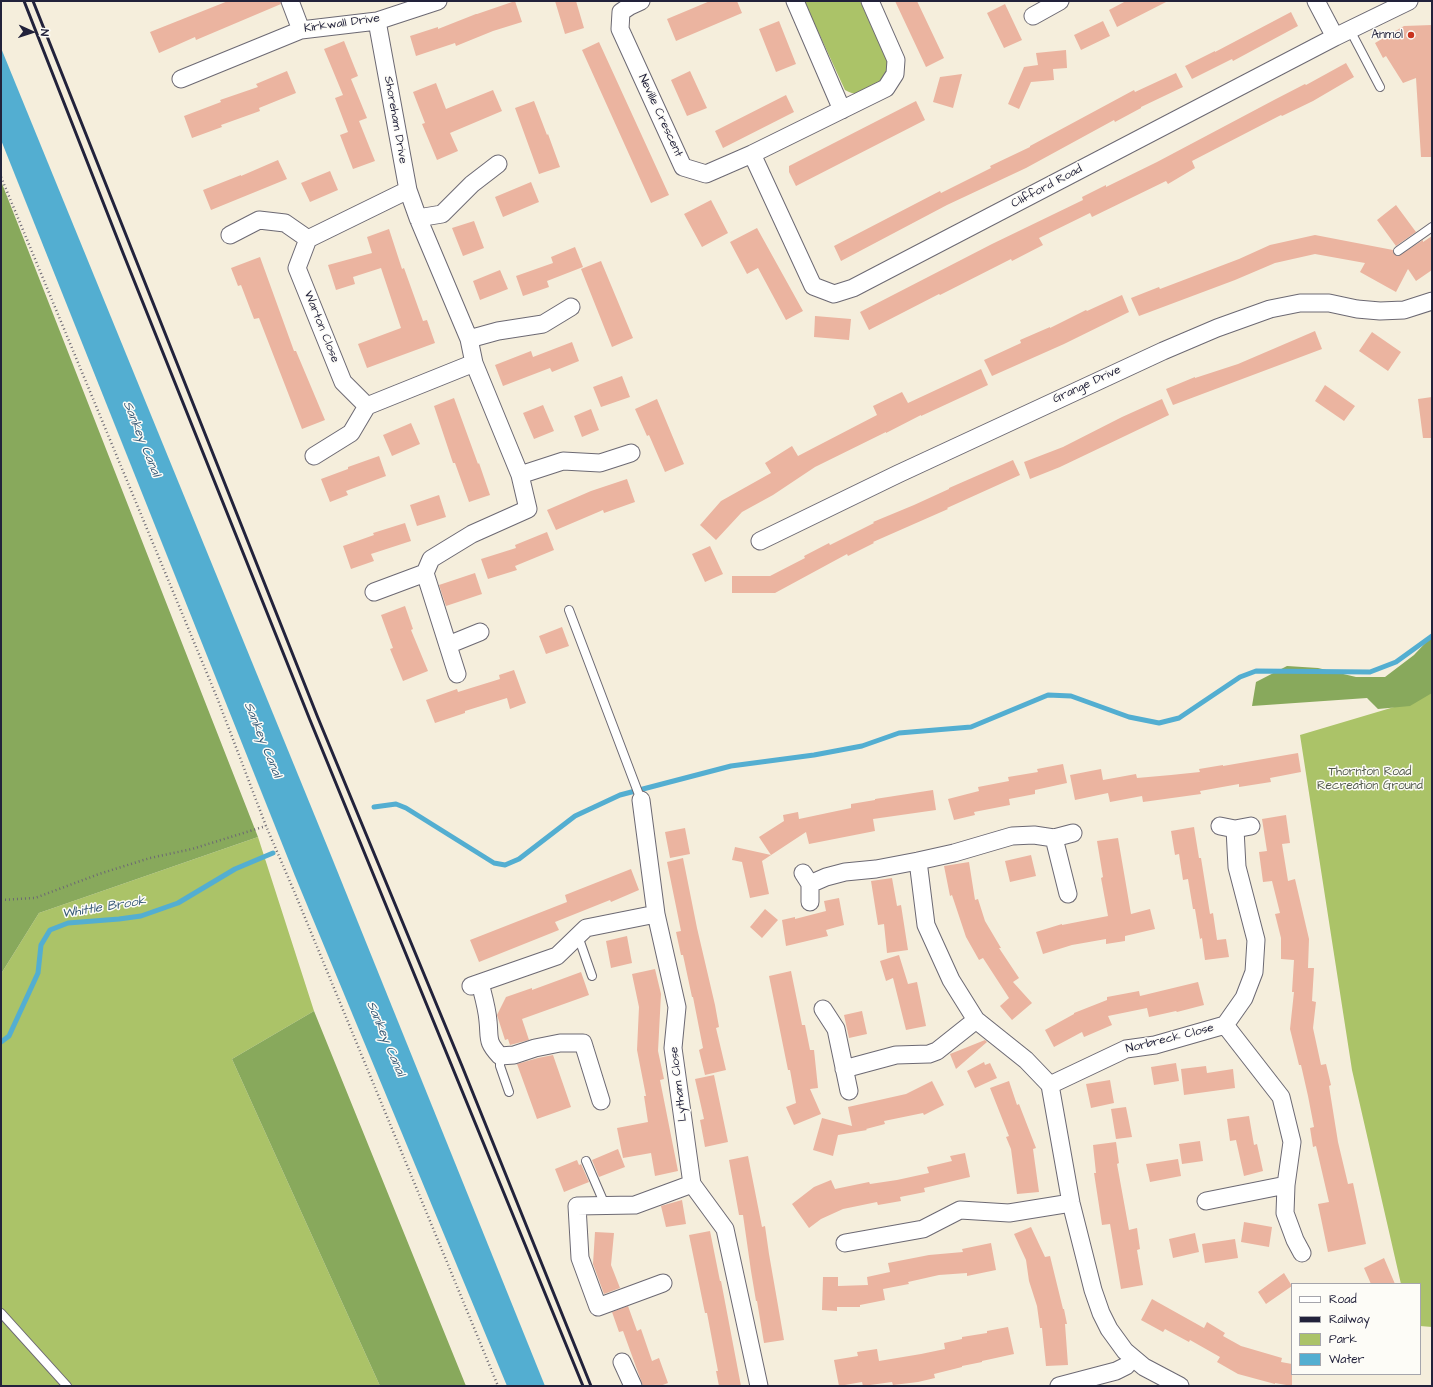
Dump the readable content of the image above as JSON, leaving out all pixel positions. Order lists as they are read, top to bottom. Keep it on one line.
{"streets":{"street":["Kirkwall Drive","Neville Crescent","Shoreham Drive","Clifford Road","Warton Close","Grange Drive","Norbreck Close","Lytham Close"]},"crossings":[["Kirkwall Drive","Shoreham Drive"],["Neville Crescent","Clifford Road"]],"water":["Sankey Canal","Whittle Brook"],"parks":["Thornton Road Recreation Ground"],"places":["Anmol"],"legend":["Road","Railway","Park","Water"],"north":"right"}
